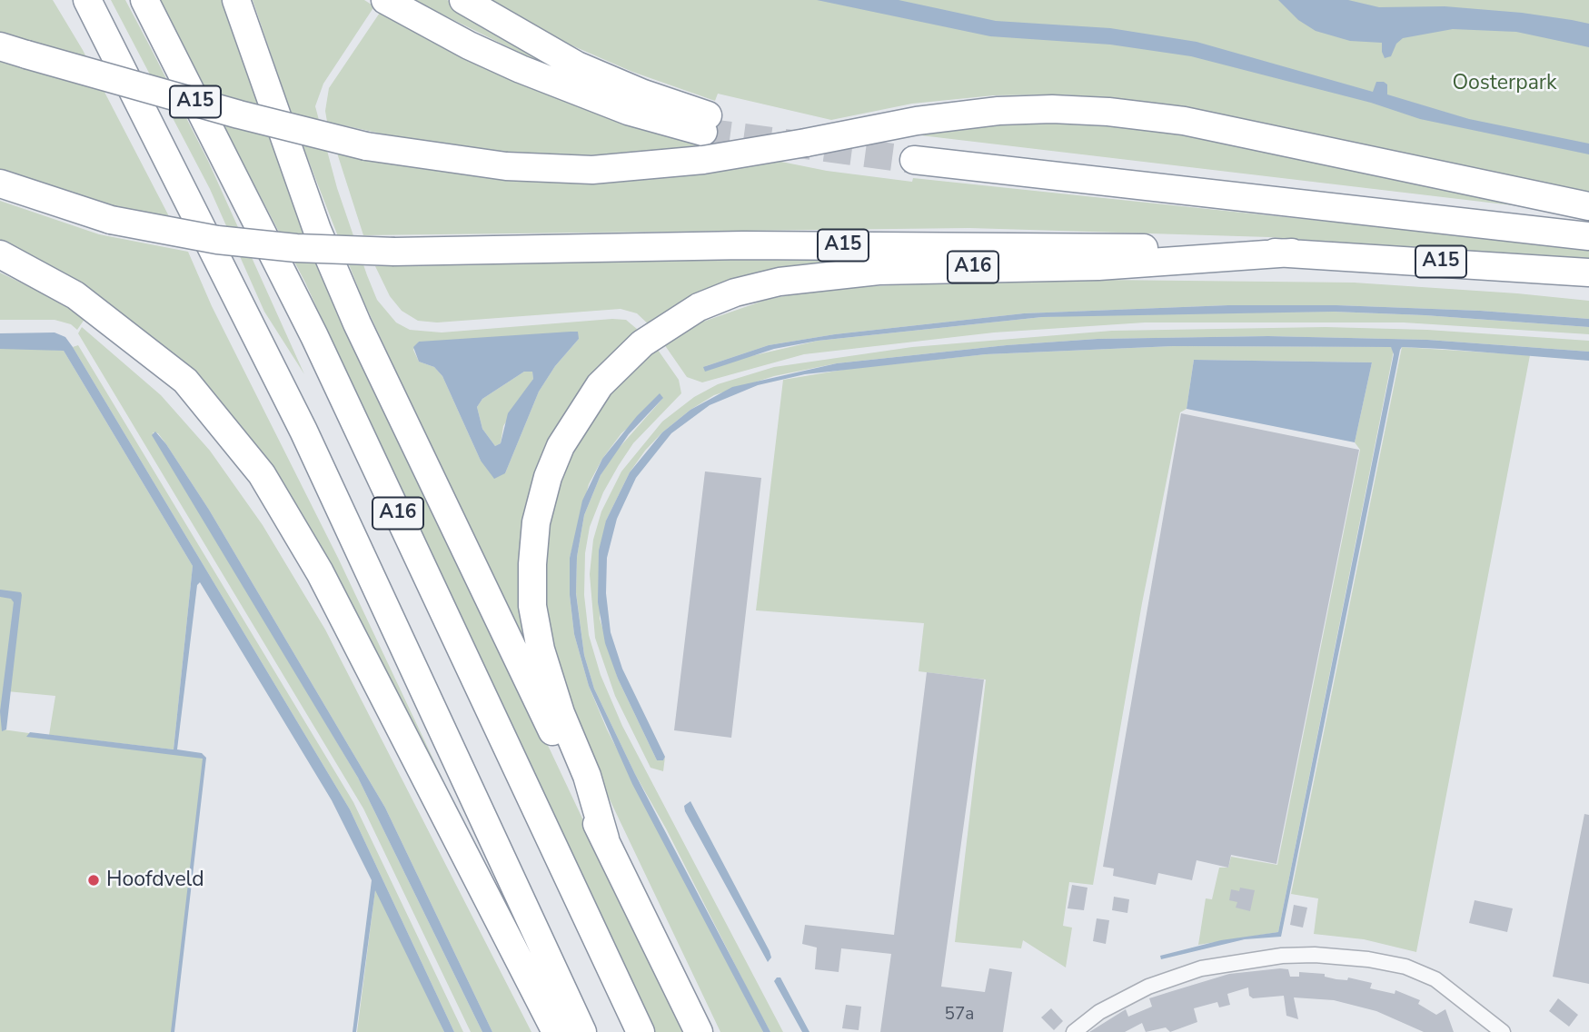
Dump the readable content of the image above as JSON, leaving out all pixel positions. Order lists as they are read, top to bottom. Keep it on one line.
{"streets":{"highway":["A15","A16"]},"crossings":[["A15","A16"]],"parks":["Oosterpark"],"places":["Hoofdveld"],"house_numbers":["57a"]}
